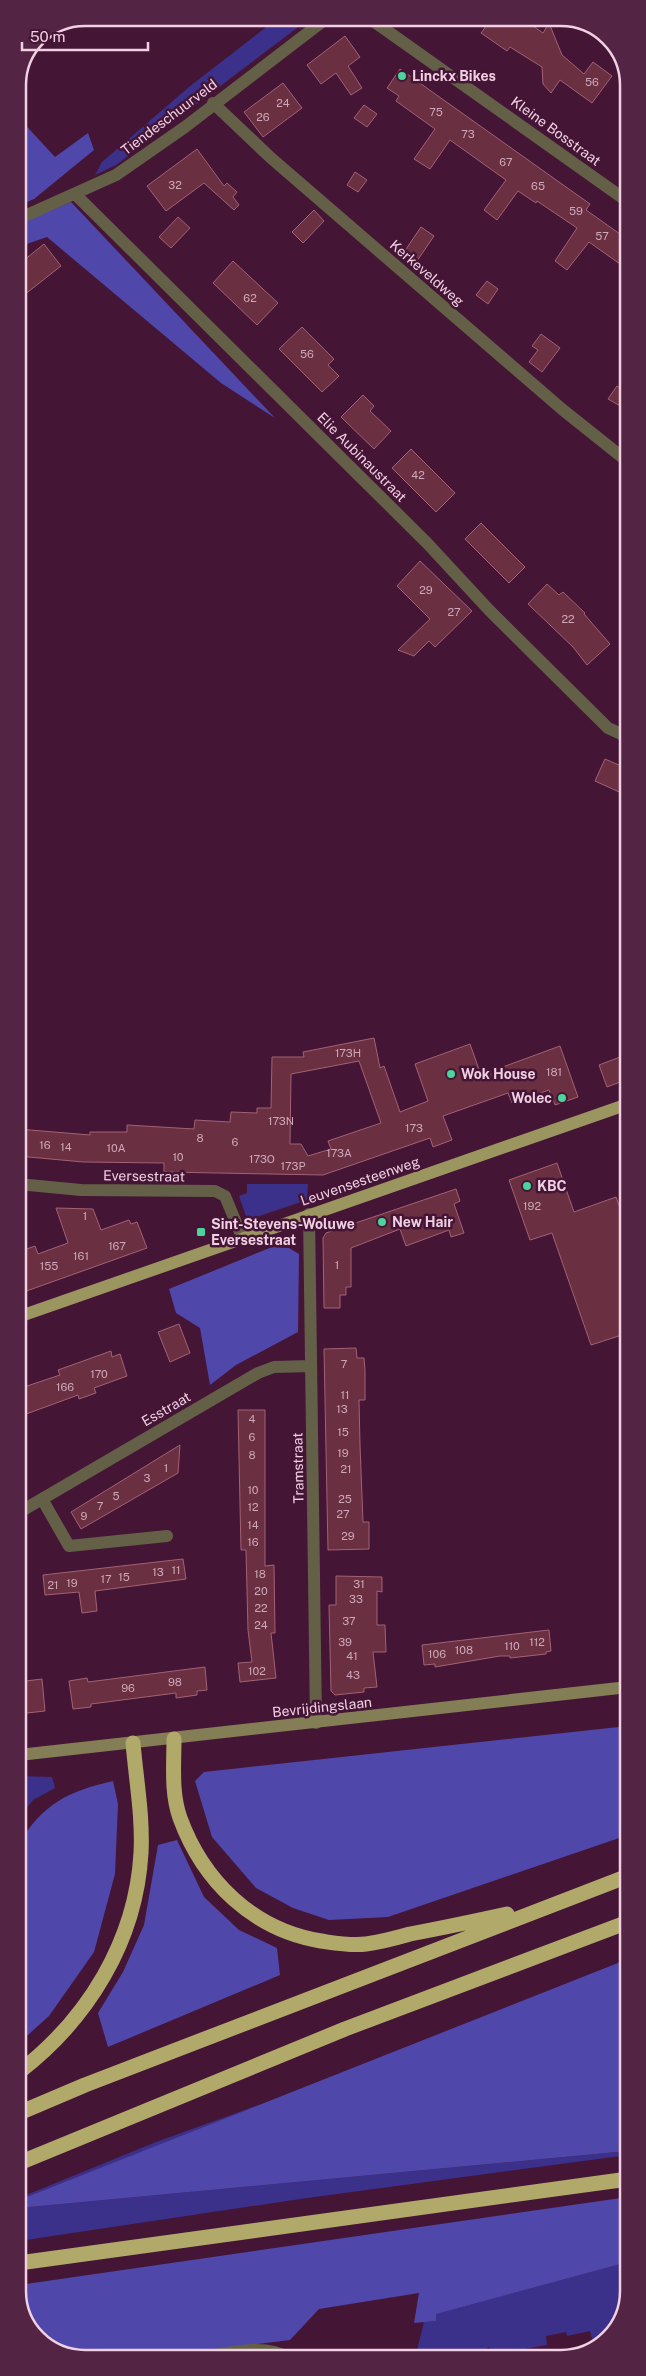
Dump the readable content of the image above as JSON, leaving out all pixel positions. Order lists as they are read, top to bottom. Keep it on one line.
{"streets":{"main road":["Leuvensesteenweg"],"street":["Tiendeschuurveld","Kleine Bosstraat","Kerkeveldweg","Elie Aubinaustraat","Eversestraat","Esstraat","Tramstraat","Bevrijdingslaan"]},"crossings":[["Tiendeschuurveld","Kerkeveldweg"],["Tiendeschuurveld","Elie Aubinaustraat"],["Eversestraat","Leuvensesteenweg"],["Leuvensesteenweg","Tramstraat"],["Esstraat","Tramstraat"],["Tramstraat","Bevrijdingslaan"]],"places":{"other":["Linckx Bikes","Wok House","Wolec","KBC","New Hair"],"transit":["Sint-Stevens-Woluwe Eversestraat"]},"house_numbers":["56","24","75","26","73","67","32","65","59","57","62","56","42","29","27","22","173H","181","173N","173","8","6","16","14","10A","173A","10","173O","173P","192","1","167","161","1","155","7","170","166","11","13","4","15","6","19","8","1","21","3","10","5","25","7","12","27","9","14","29","16","11","13","18","15","17","19","31","21","20","33","22","37","24","39","112","110","108","106","41","102","43","98","96"],"scale_bar":"50 m"}
